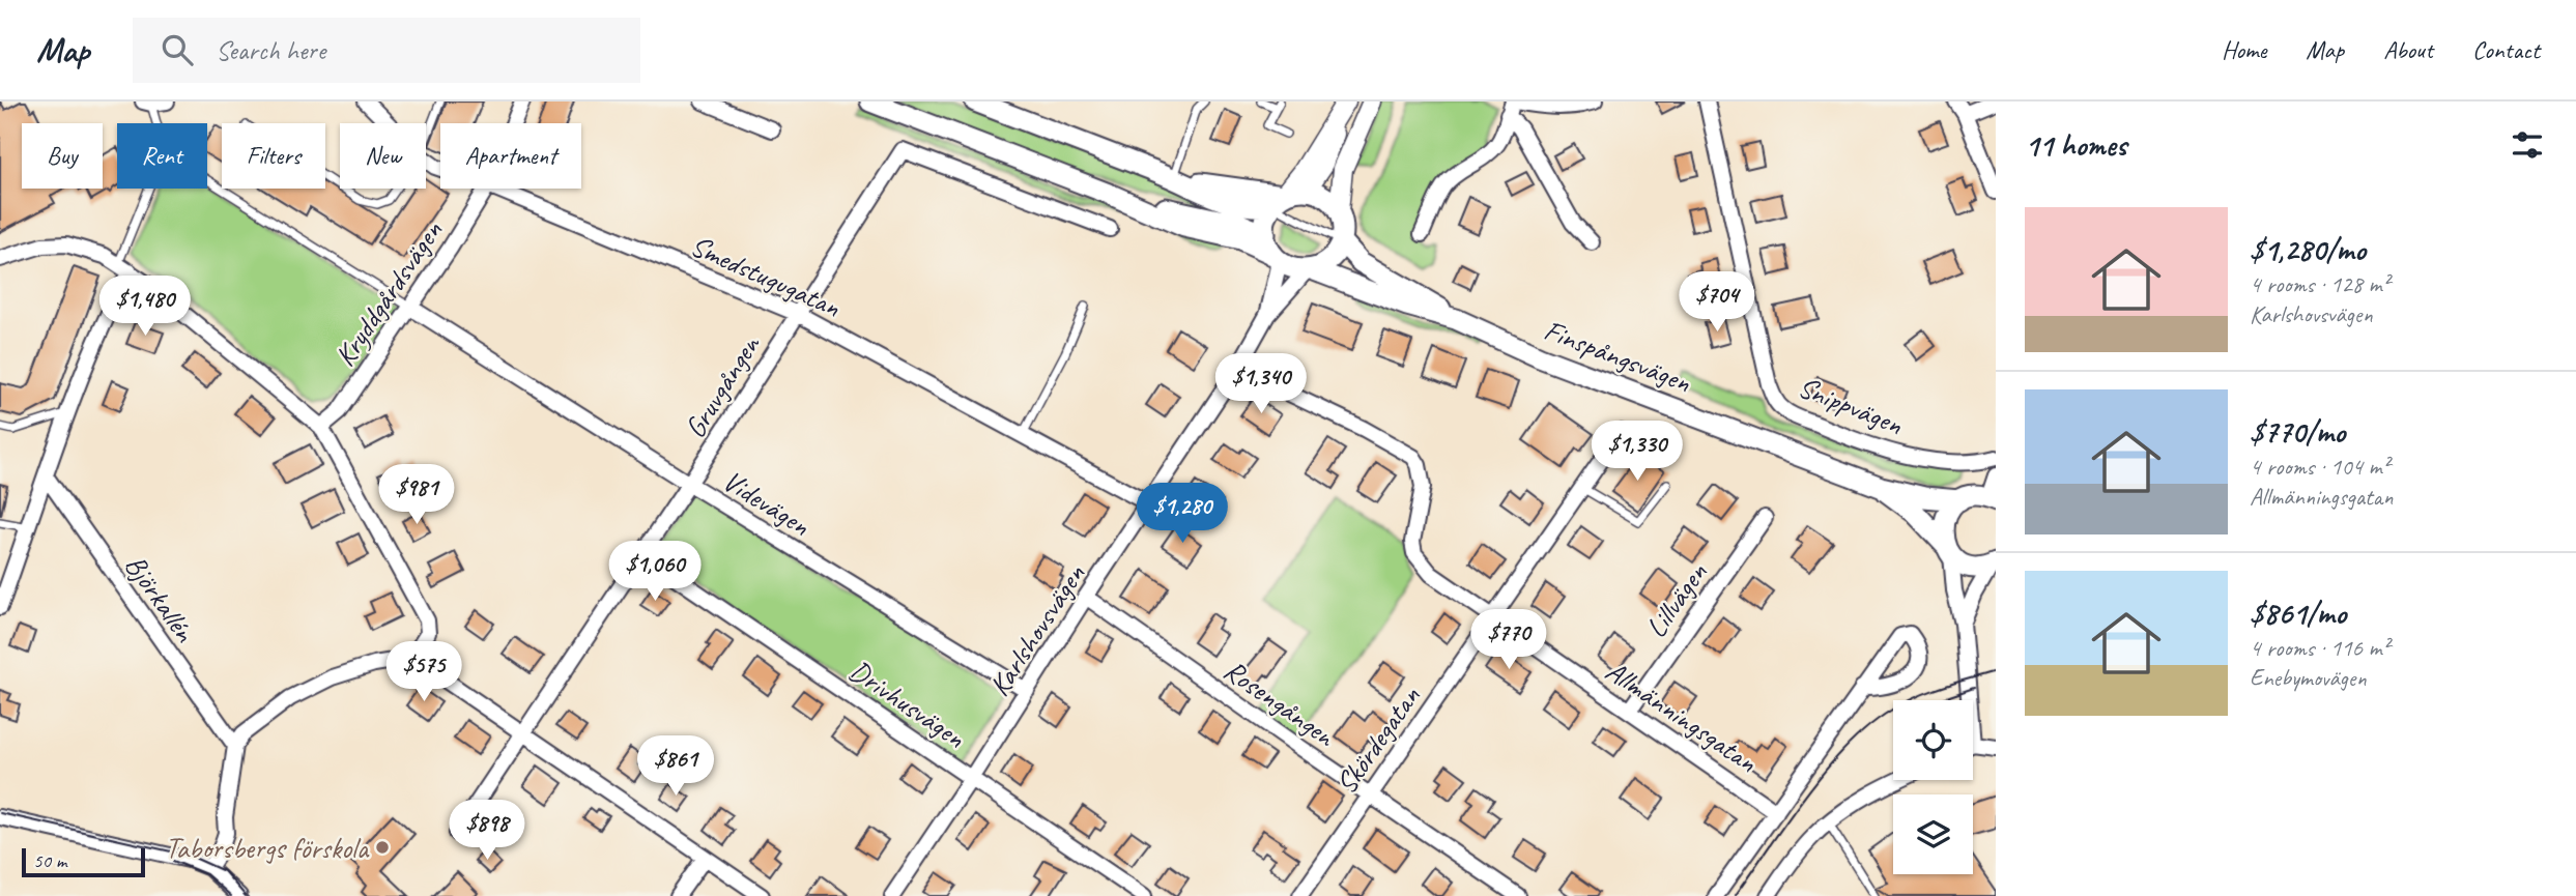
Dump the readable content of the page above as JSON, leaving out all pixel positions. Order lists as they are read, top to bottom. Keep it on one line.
{"streets":{"main road":["Finspångsvägen"],"street":["Smedstugugatan","Kryddgårdsvägen","Gruvgången","Snippvägen","Videvägen","Björkallén","Lillvägen","Karlshovsvägen","Rosengången","Drivhusvägen","Allmänningsgatan","Skördegatan"]},"crossings":[["Smedstugugatan","Gruvgången"],["Smedstugugatan","Karlshovsvägen"],["Kryddgårdsvägen","Videvägen"],["Finspångsvägen","Karlshovsvägen"],["Gruvgången","Videvägen"],["Gruvgången","Drivhusvägen"],["Videvägen","Karlshovsvägen"],["Lillvägen","Allmänningsgatan"],["Karlshovsvägen","Rosengången"],["Karlshovsvägen","Drivhusvägen"],["Karlshovsvägen","Allmänningsgatan"],["Rosengången","Skördegatan"],["Allmänningsgatan","Skördegatan"]],"places":["Taborsbergs förskola"],"scale_bar":"50 m","page":{"header":"Map","search":"Search here","nav":["Home","Map","About","Contact"],"heading":"11 homes","chip":["Buy","Rent","Filters","New","Apartment"],"list":[{"name":"$1,280/mo","note":"4 rooms · 128 m² · Karlshovsvägen"},{"name":"$770/mo","note":"4 rooms · 104 m² · Allmänningsgatan"},{"name":"$861/mo","note":"4 rooms · 116 m² · Enebymovägen"}],"price":["$704","$1,480","$1,340","$1,330","$981","$1,280","$1,060","$770","$575","$861","$898"],"scale":"50 m"}}
